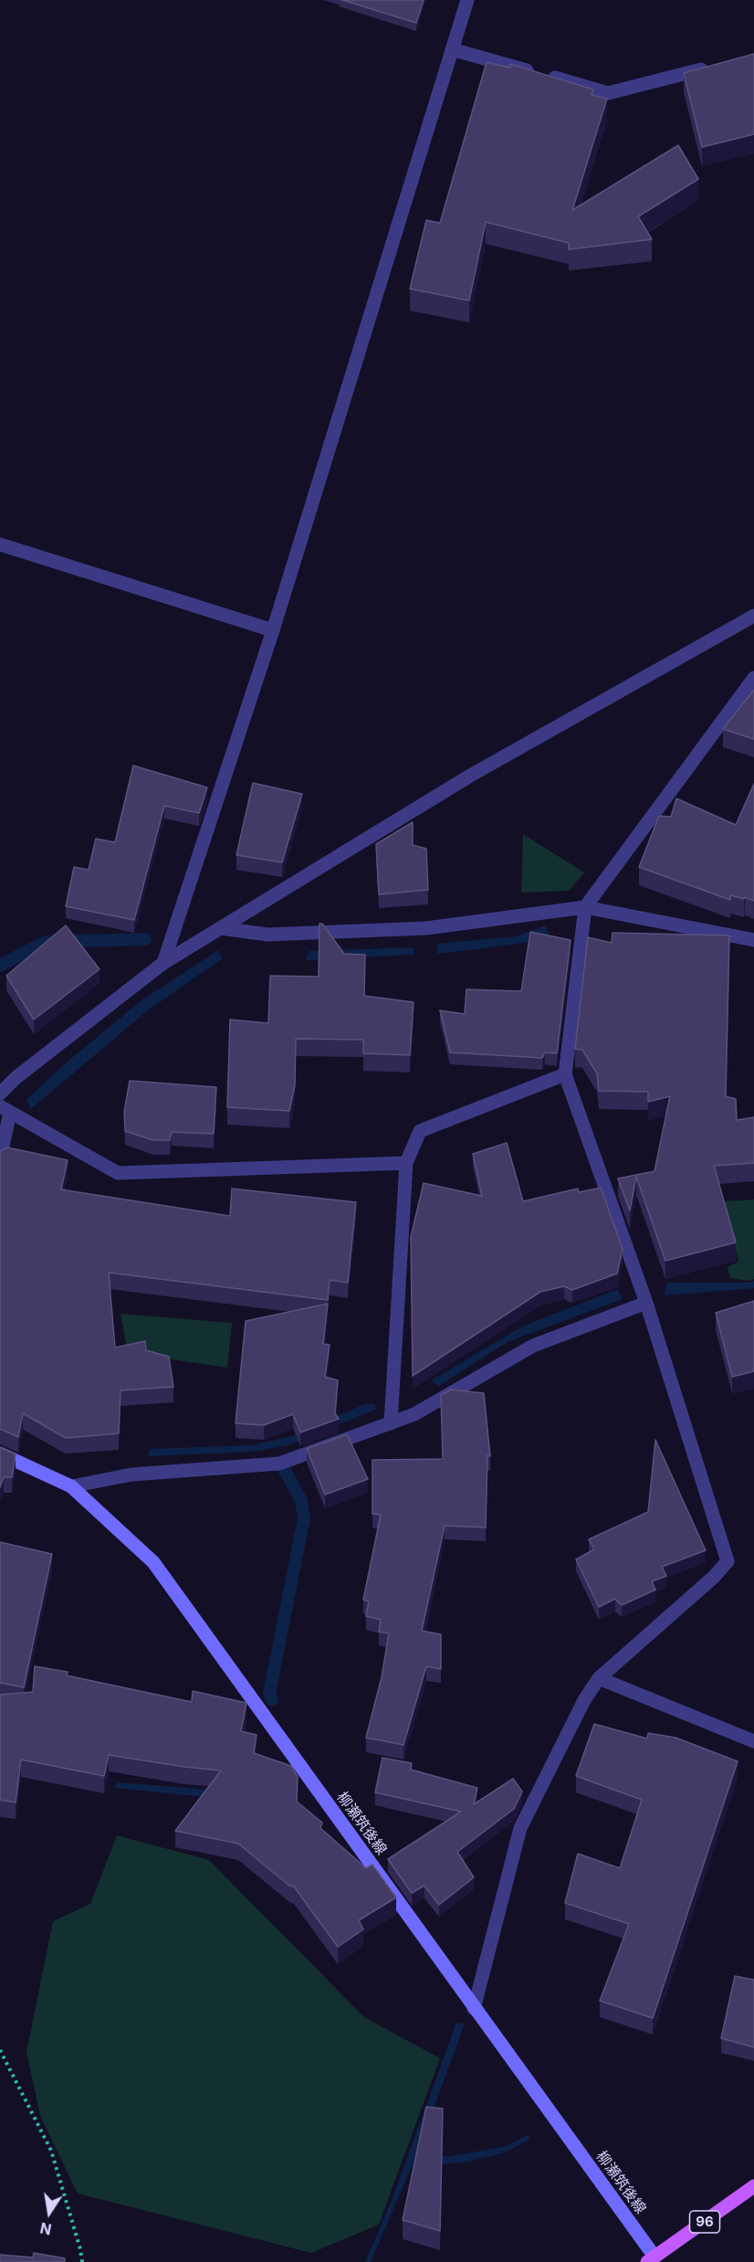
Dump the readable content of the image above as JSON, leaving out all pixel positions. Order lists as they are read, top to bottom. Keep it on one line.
{"streets":{"main road":["柳瀬筑後線","96"]},"crossings":[["柳瀬筑後線","96"]],"north":"bottom"}
